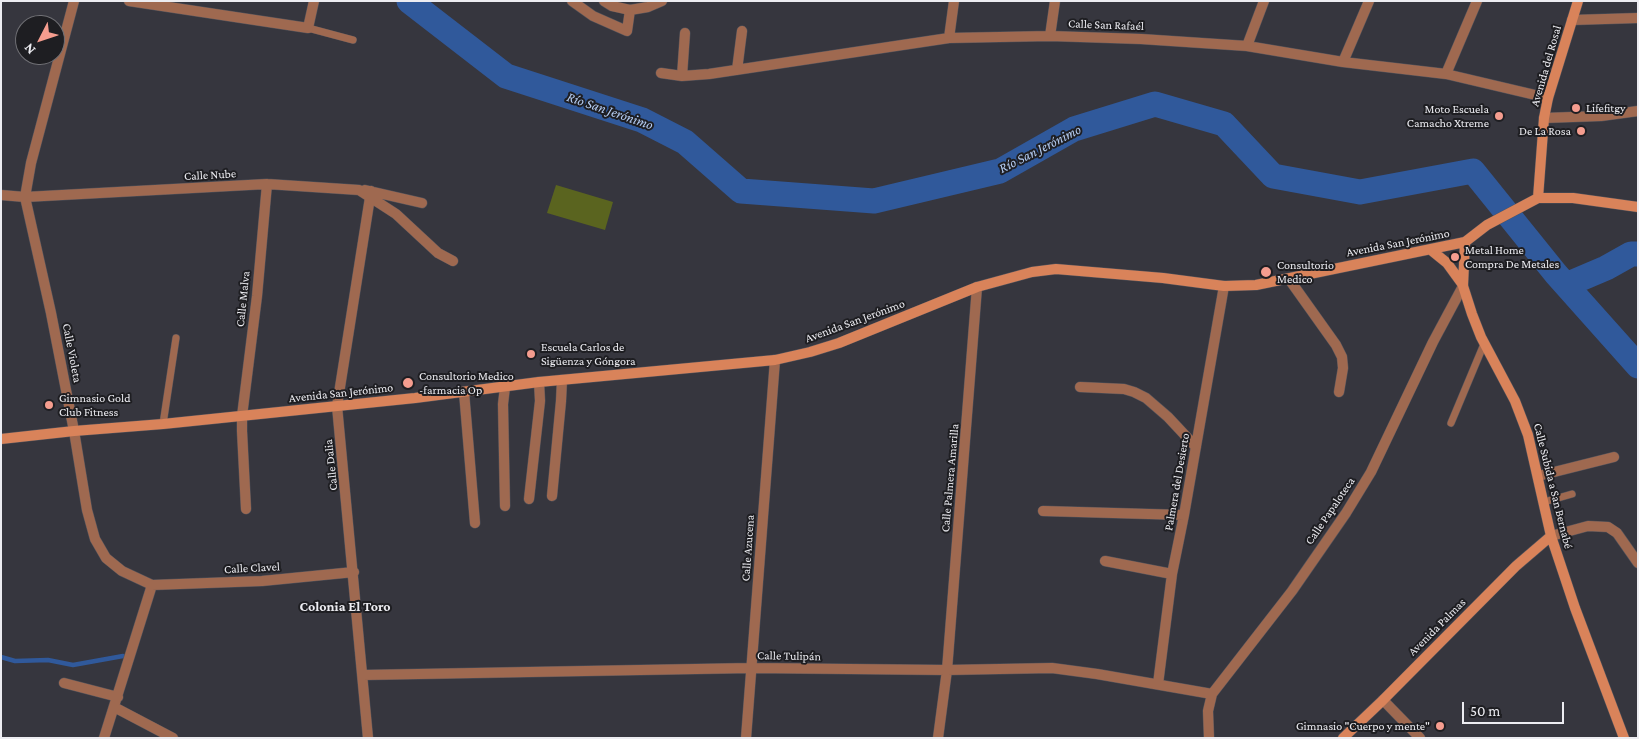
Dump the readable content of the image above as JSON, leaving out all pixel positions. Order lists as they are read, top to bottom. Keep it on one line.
{"streets":{"main road":["Avenida del Rosal","Avenida San Jerónimo","Calle Subida a San Bernabé","Avenida Palmas"],"street":["Calle San Rafaél","Calle Nube","Calle Malva","Calle Violeta","Calle Dalia","Calle Palmera Amarilla","Palmera del Desierto","Calle Papaloteca","Calle Azucena","Calle Clavel","Calle Tulipán"]},"crossings":[["Calle San Rafaél","Avenida del Rosal"],["Avenida del Rosal","Avenida San Jerónimo"],["Calle Nube","Calle Malva"],["Calle Nube","Calle Violeta"],["Calle Nube","Calle Dalia"],["Avenida San Jerónimo","Calle Malva"],["Avenida San Jerónimo","Calle Violeta"],["Avenida San Jerónimo","Calle Dalia"],["Avenida San Jerónimo","Calle Palmera Amarilla"],["Avenida San Jerónimo","Palmera del Desierto"],["Avenida San Jerónimo","Calle Subida a San Bernabé"],["Avenida San Jerónimo","Calle Azucena"],["Calle Violeta","Calle Clavel"],["Calle Dalia","Calle Clavel"],["Calle Dalia","Calle Tulipán"],["Calle Palmera Amarilla","Calle Tulipán"],["Palmera del Desierto","Calle Tulipán"],["Calle Subida a San Bernabé","Calle Papaloteca"],["Calle Subida a San Bernabé","Avenida Palmas"],["Calle Papaloteca","Calle Tulipán"],["Calle Azucena","Calle Tulipán"]],"districts":["Colonia El Toro"],"water":["Río San Jerónimo"],"places":["Lifefitgy","Moto Escuela Camacho Xtreme","De La Rosa","Metal Home Compra De Metales","Consultorio Medico","Escuela Carlos de Sigüenza y Góngora","Consultorio Medico -farmacia Op","Gimnasio Gold Club Fitness","Gimnasio \"Cuerpo y mente\""],"scale_bar":"50 m","north":"bottom left"}
